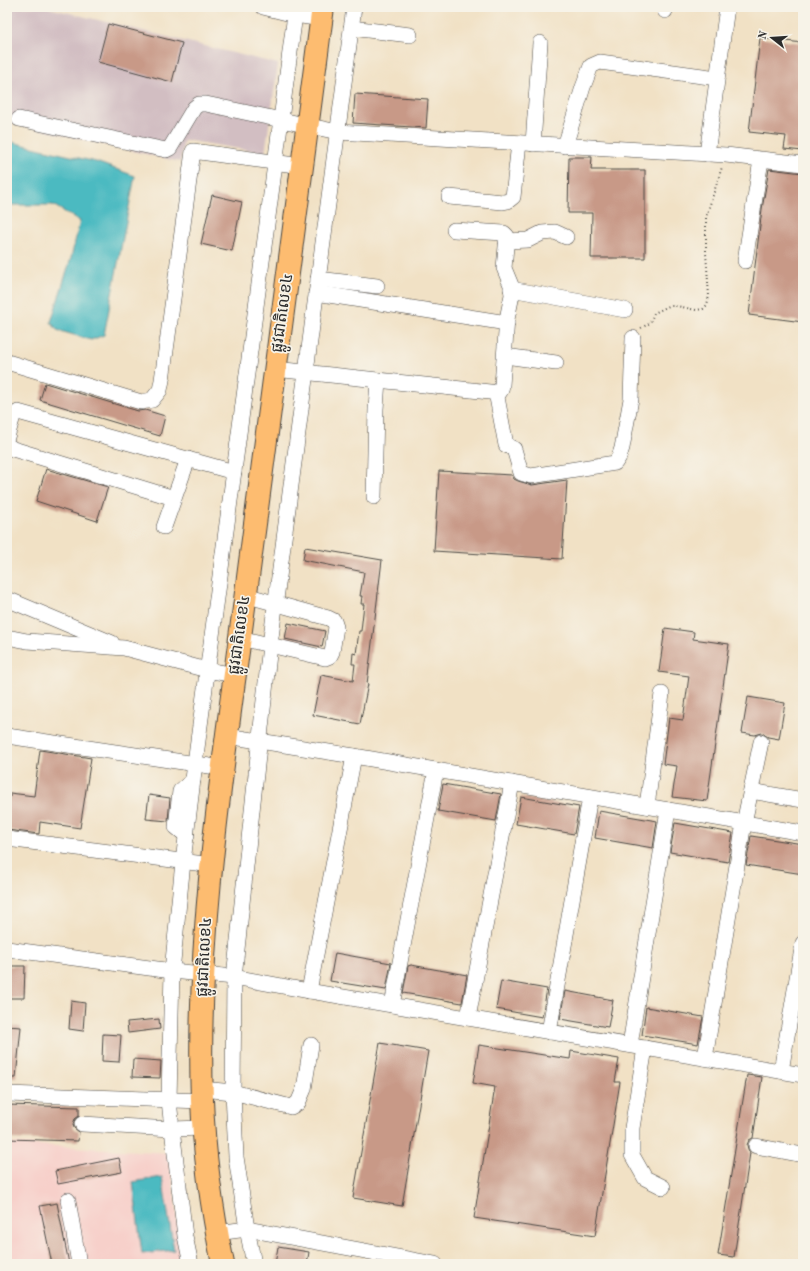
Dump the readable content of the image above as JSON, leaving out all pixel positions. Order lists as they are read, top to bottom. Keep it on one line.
{"streets":{"highway":["ផ្លូវជាតិលេខ៤"]},"north":"left"}
